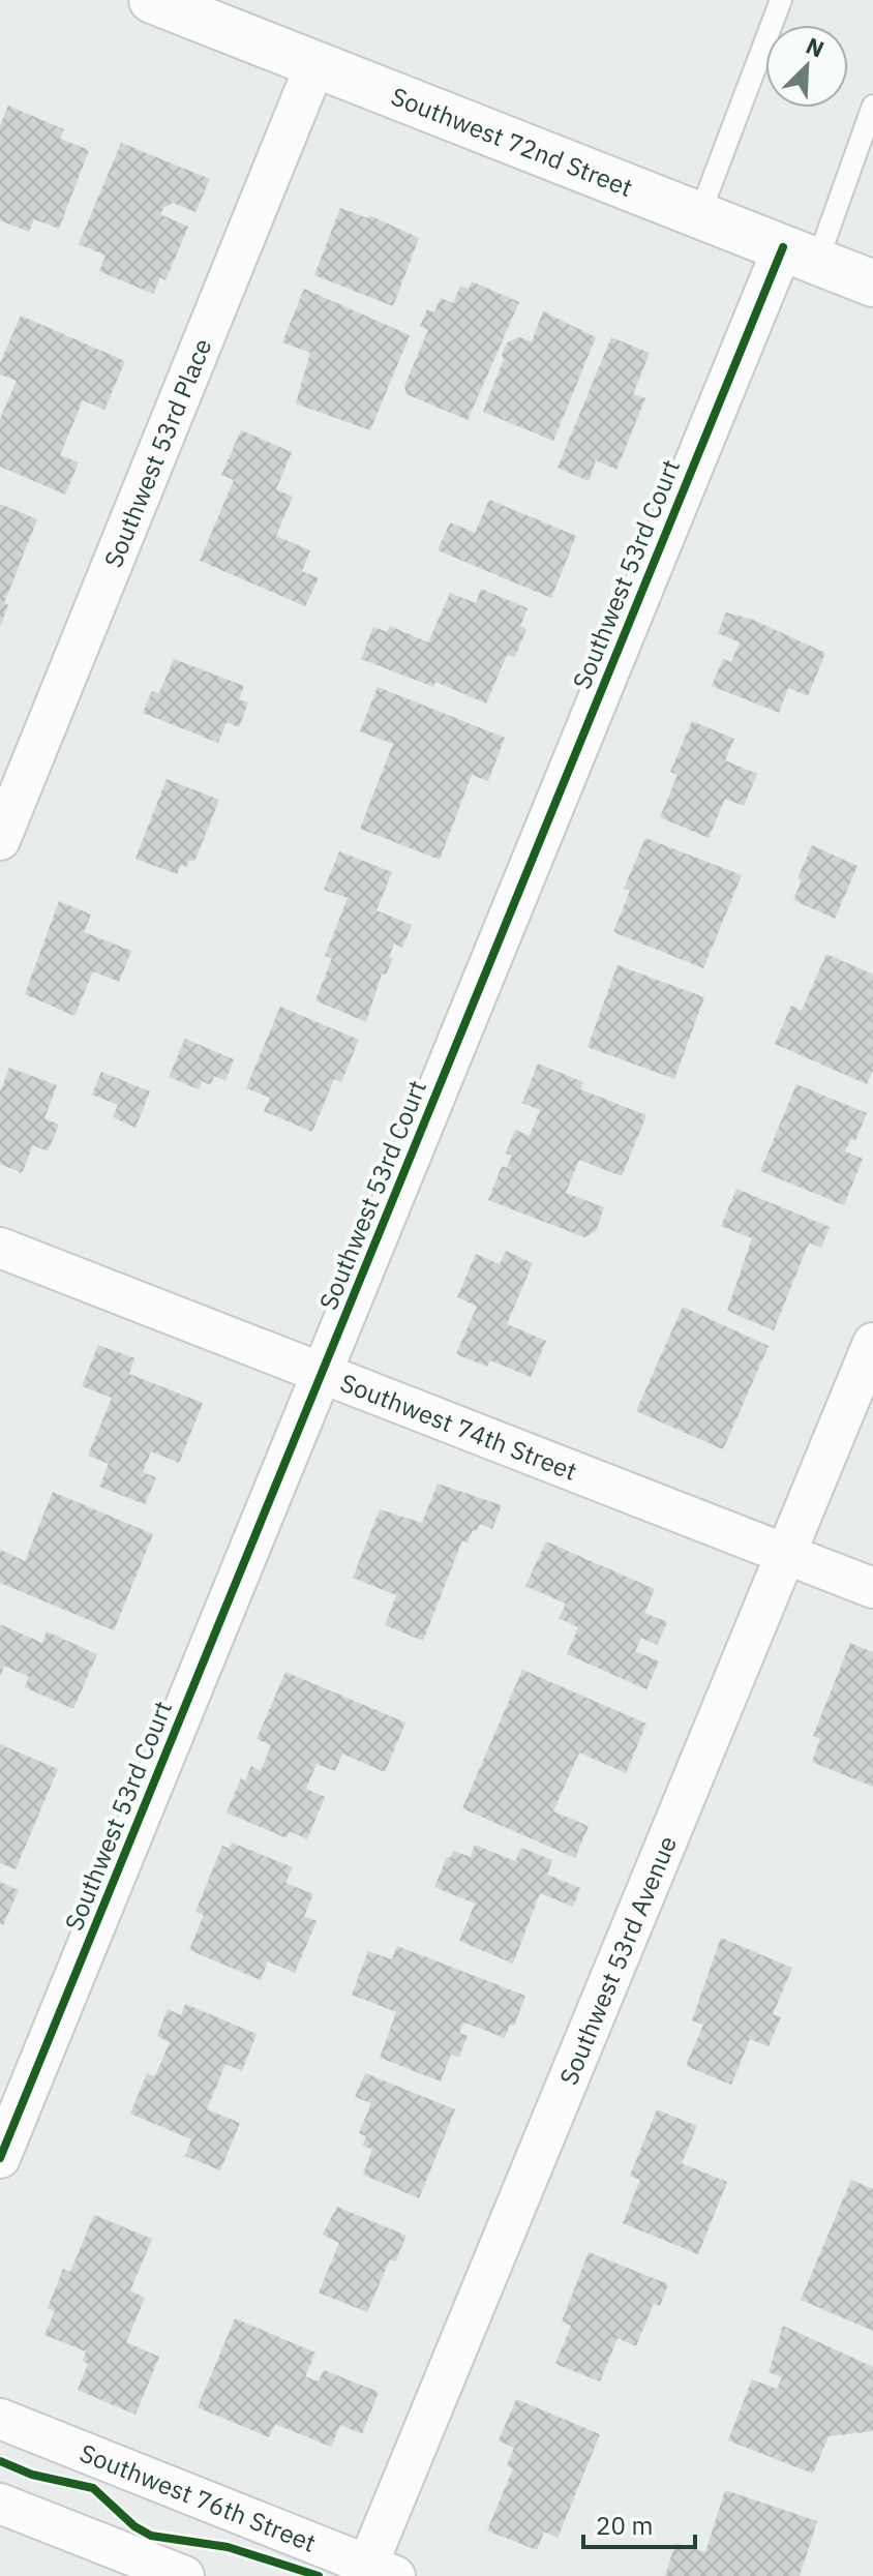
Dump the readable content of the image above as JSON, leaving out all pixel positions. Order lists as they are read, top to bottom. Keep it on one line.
{"streets":{"main road":["Southwest 72nd Street"],"street":["Southwest 53rd Place","Southwest 53rd Court","Southwest 74th Street","Southwest 53rd Avenue","Southwest 76th Street"]},"crossings":[["Southwest 72nd Street","Southwest 53rd Place"],["Southwest 72nd Street","Southwest 53rd Court"],["Southwest 53rd Court","Southwest 74th Street"],["Southwest 74th Street","Southwest 53rd Avenue"],["Southwest 53rd Avenue","Southwest 76th Street"]],"scale_bar":"20 m","north":"top right"}
